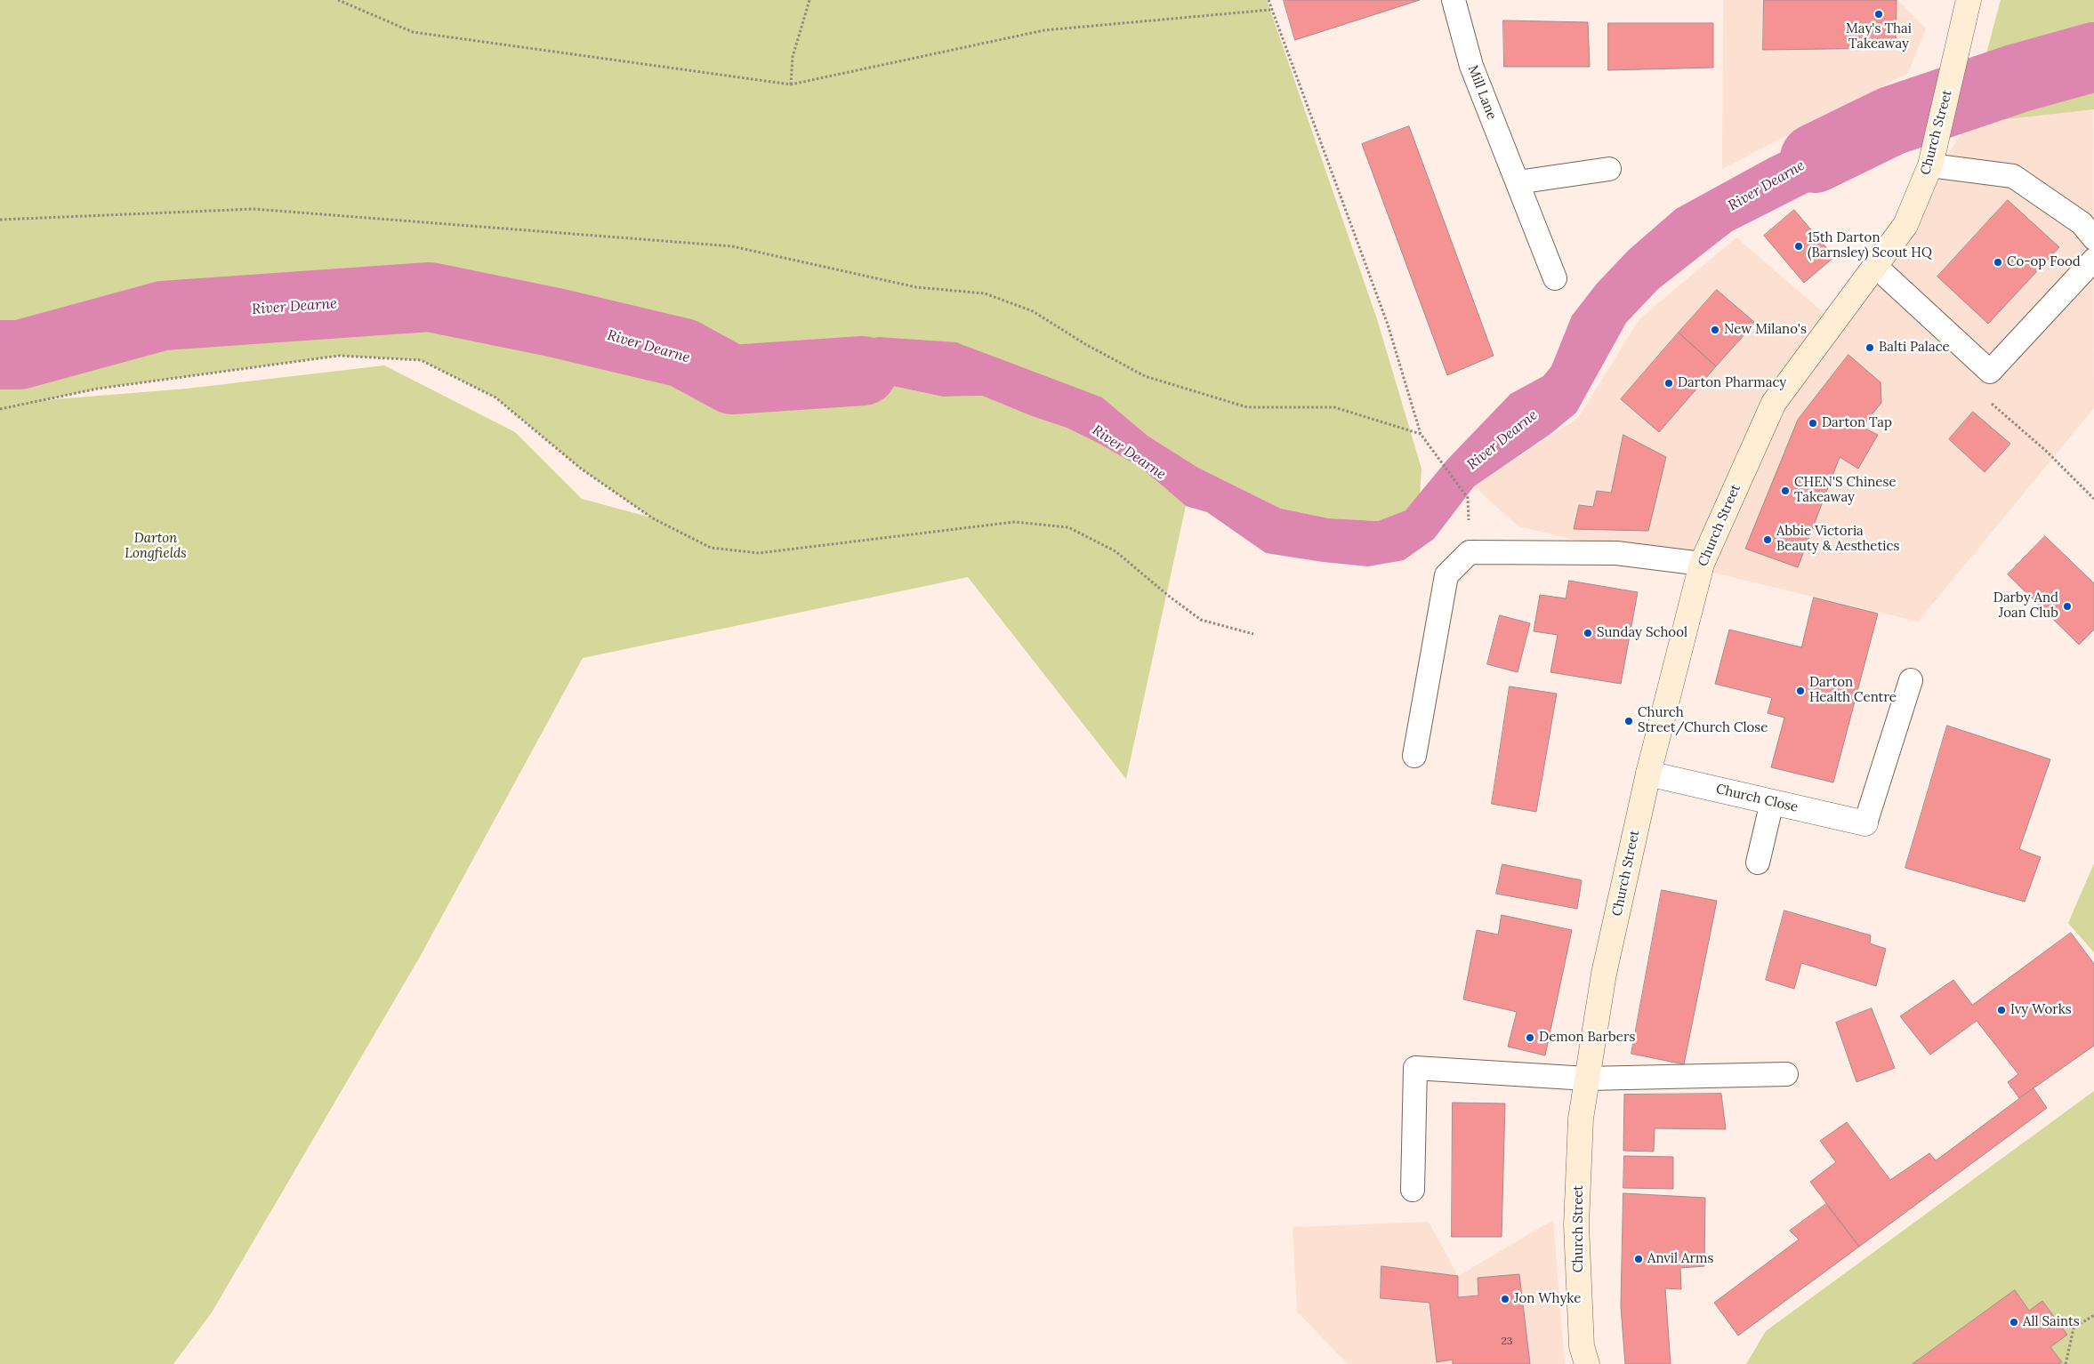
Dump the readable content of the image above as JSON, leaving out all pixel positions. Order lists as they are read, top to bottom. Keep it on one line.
{"streets":{"main road":["Church Street"],"street":["Church Close"],"lane":["Mill Lane"]},"crossings":[["Church Street","Church Close"]],"water":["River Dearne"],"parks":["Darton Longfields"],"places":["May's Thai Takeaway","15th Darton (Barnsley) Scout HQ","Co-op Food","New Milano's","Balti Palace","Darton Pharmacy","Darton Tap","CHEN'S Chinese Takeaway","Abbie Victoria Beauty & Aesthetics","Darby And Joan Club","Sunday School","Darton Health Centre","Church Street/Church Close","Ivy Works","Demon Barbers","Anvil Arms","Jon Whyke","All Saints"],"house_numbers":["23"]}
